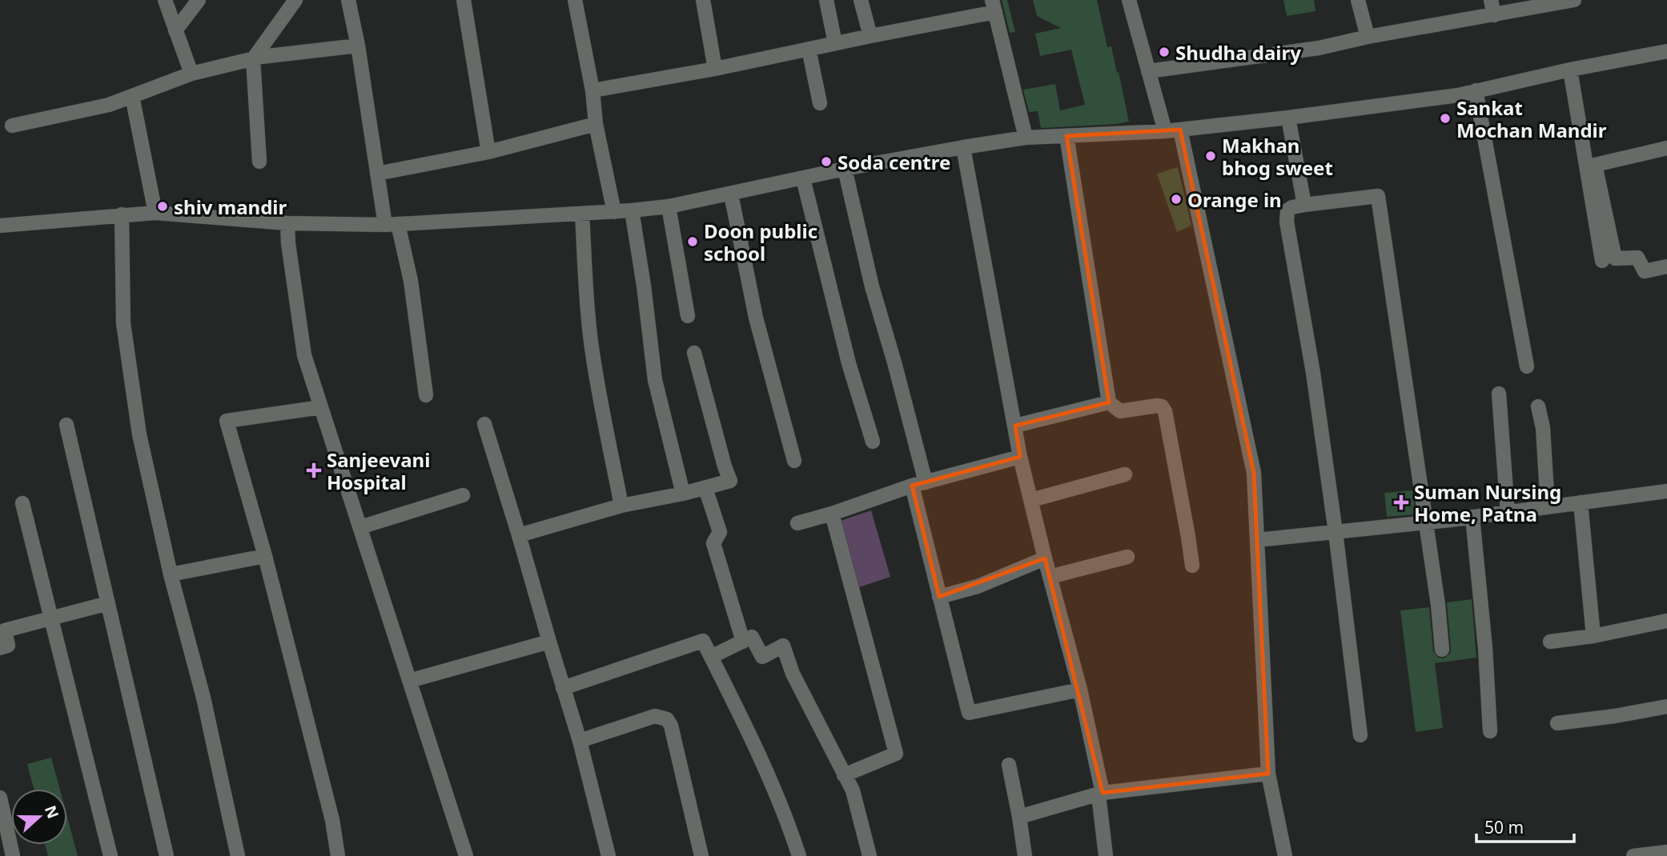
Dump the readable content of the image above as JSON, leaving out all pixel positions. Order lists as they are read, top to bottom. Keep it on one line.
{"places":{"other":["Shudha dairy","Sankat Mochan Mandir","Makhan bhog sweet","Soda centre","Orange in","shiv mandir","Doon public school"],"health":["Sanjeevani Hospital","Suman Nursing Home, Patna"]},"scale_bar":"50 m","north":"right"}
